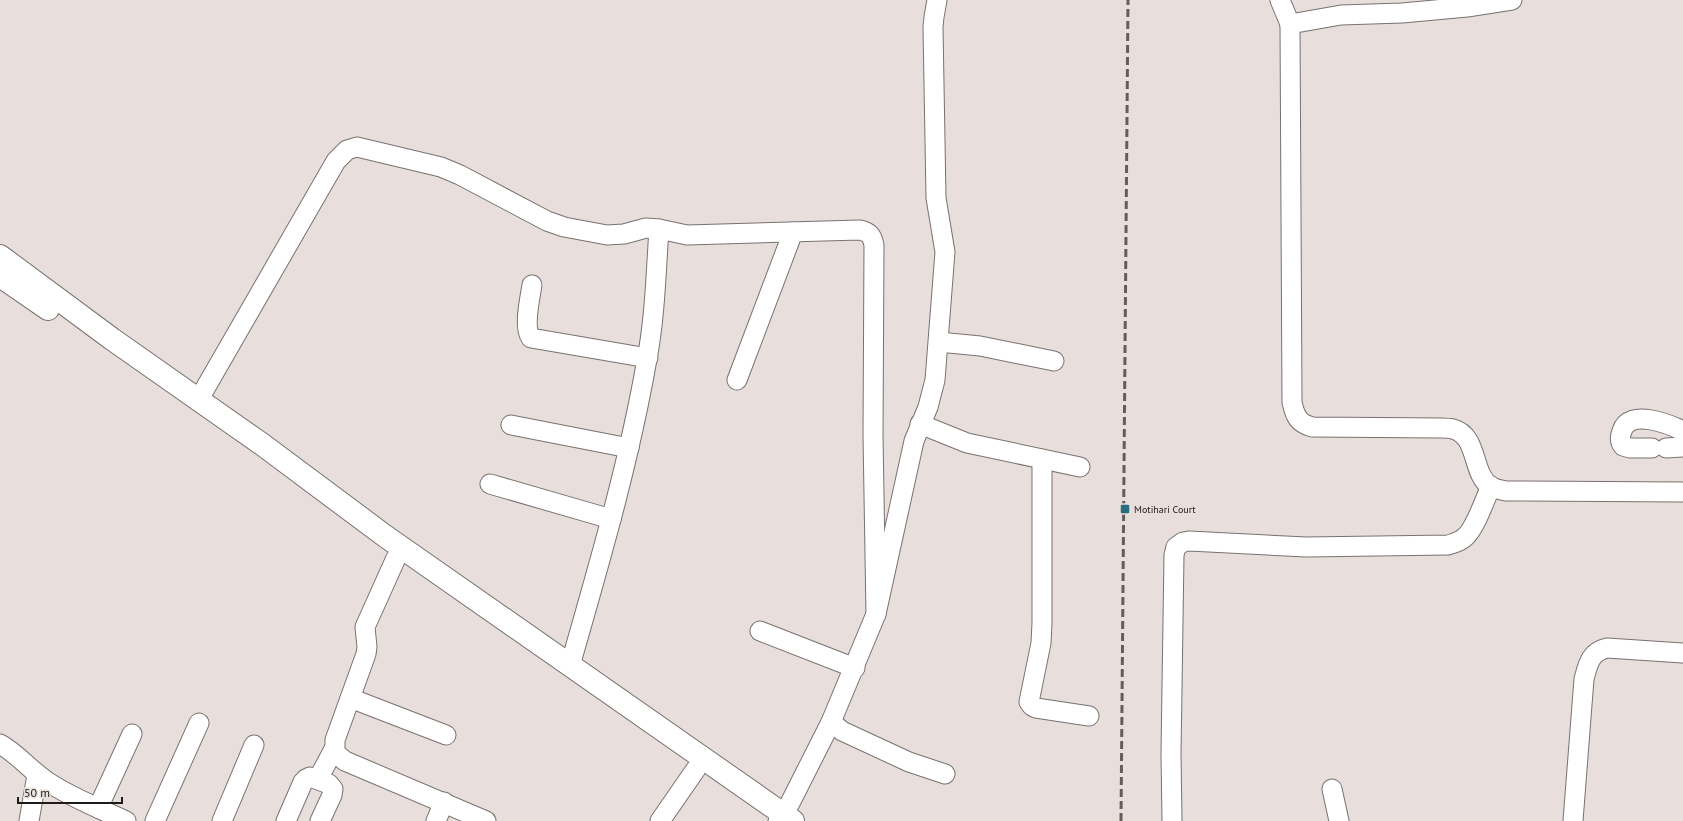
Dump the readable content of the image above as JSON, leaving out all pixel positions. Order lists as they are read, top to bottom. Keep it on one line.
{"places":{"transit":["Motihari Court"]},"scale_bar":"50 m"}
